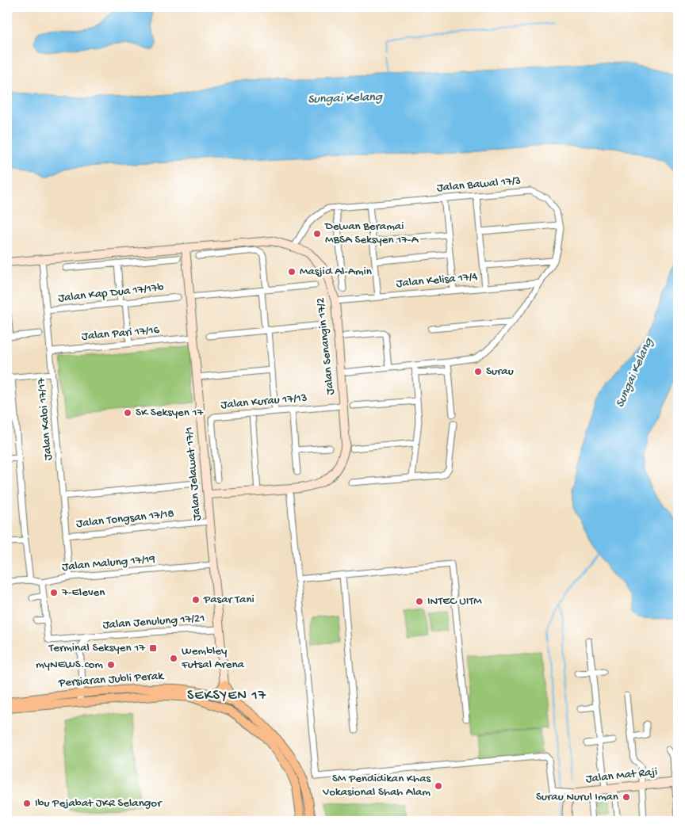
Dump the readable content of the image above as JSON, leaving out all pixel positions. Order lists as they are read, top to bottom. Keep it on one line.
{"streets":{"main road":["Persiaran Jubli Perak"],"street":["Jalan Bawal 17/3","Jalan Kelisa 17/4","Jalan Kap Dua 17/17b","Jalan Pari 17/16","Jalan Senangin 17/2","Jalan Kurau 17/13","Jalan Kaloi 17/17","Jalan Jelawat 17/1","Jalan Tongsan 17/18","Jalan Malung 17/19","Jalan Jenulung 17/21","Jalan Mat Raji"]},"crossings":[["Jalan Bawal 17/3","Jalan Kelisa 17/4"],["Jalan Bawal 17/3","Jalan Senangin 17/2"],["Jalan Kelisa 17/4","Jalan Senangin 17/2"],["Jalan Kap Dua 17/17b","Jalan Kaloi 17/17"],["Jalan Pari 17/16","Jalan Kaloi 17/17"],["Jalan Pari 17/16","Jalan Jelawat 17/1"],["Jalan Senangin 17/2","Jalan Kurau 17/13"],["Jalan Senangin 17/2","Jalan Kaloi 17/17"],["Jalan Senangin 17/2","Jalan Jelawat 17/1"],["Jalan Kaloi 17/17","Jalan Tongsan 17/18"],["Jalan Kaloi 17/17","Jalan Malung 17/19"],["Jalan Jelawat 17/1","Jalan Tongsan 17/18"],["Jalan Jelawat 17/1","Jalan Malung 17/19"],["Jalan Jelawat 17/1","Jalan Jenulung 17/21"],["Jalan Jelawat 17/1","Persiaran Jubli Perak"]],"districts":["SEKSYEN 17"],"water":["Sungai Kelang"],"places":{"other":["Dewan Beramai MBSA Seksyen 17-A","Masjid Al-Amin","Surau","SK Seksyen 17","7-Eleven","Pasar Tani","INTEC UITM","Wembley Futsal Arena","myNEWS.com","SM Pendidikan Khas Vokasional Shah Alam","Surau Nurul Iman","Ibu Pejabat JKR Selangor"],"transit":["Terminal Seksyen 17"]}}
